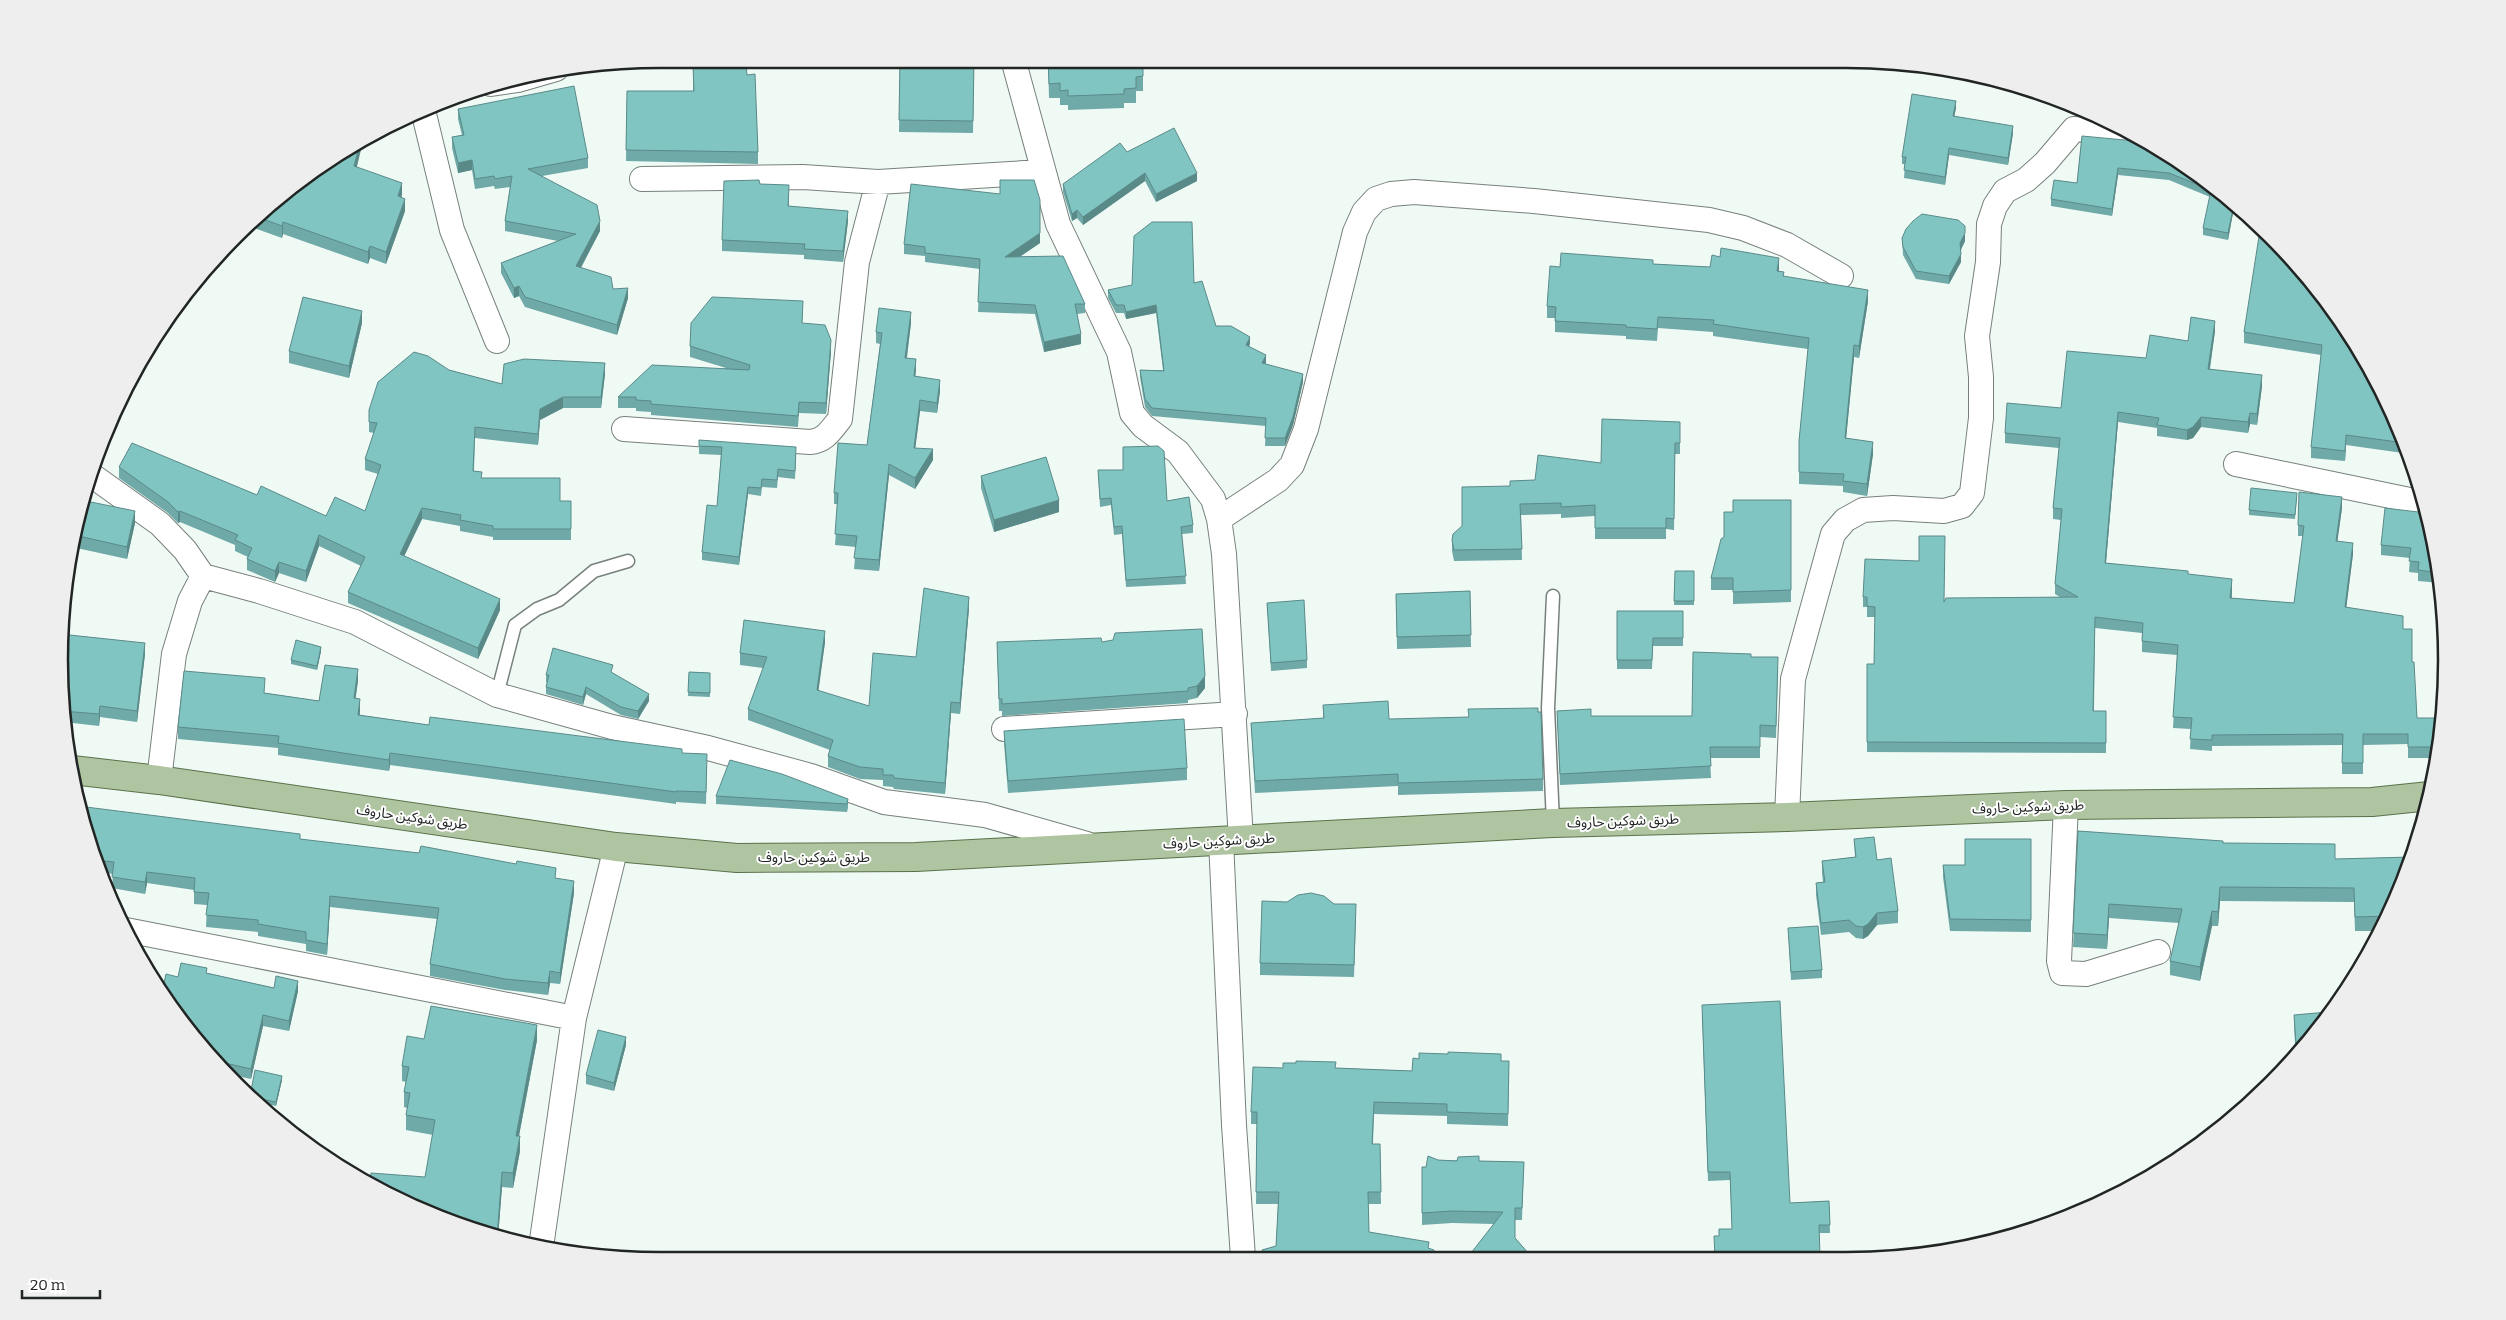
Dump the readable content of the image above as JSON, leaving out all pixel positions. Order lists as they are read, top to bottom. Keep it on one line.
{"streets":{"main road":["طريق شوكين حاروف"]},"scale_bar":"20 m"}
